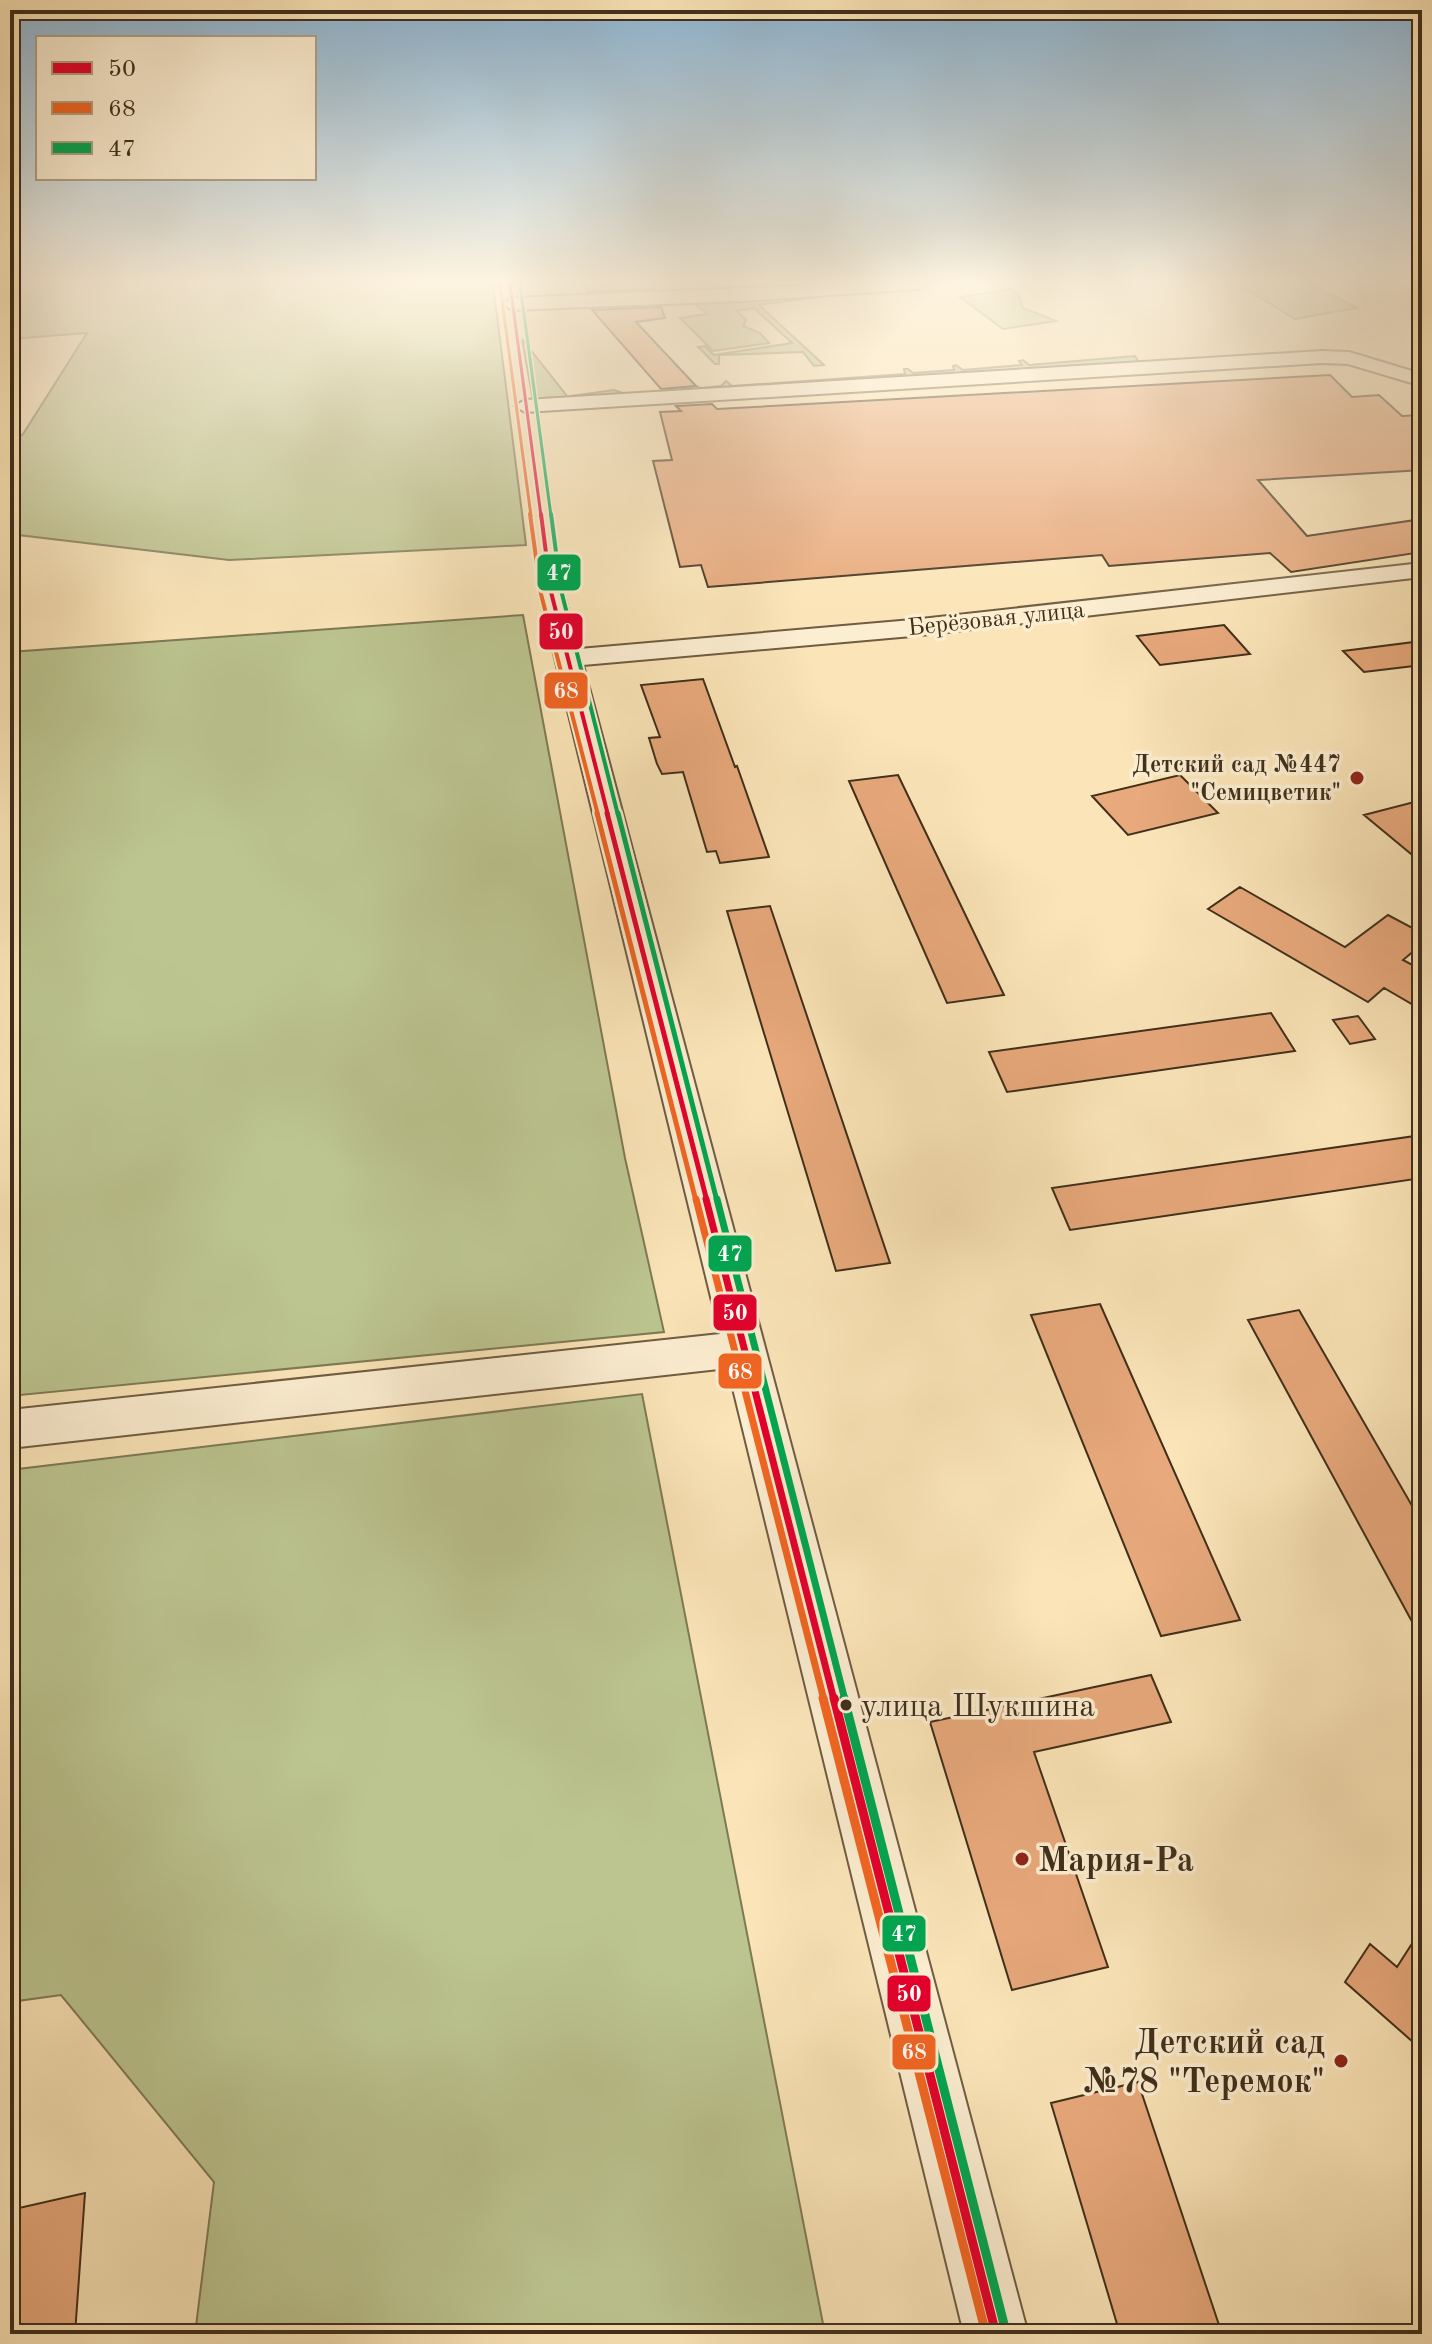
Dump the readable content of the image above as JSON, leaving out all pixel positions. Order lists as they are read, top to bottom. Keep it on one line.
{"streets":{"street":["Берёзовая улица"]},"places":["Детский сад №447 \"Семицветик\"","улица Шукшина","Мария-Ра","Детский сад №78 \"Теремок\""],"lines":["transit line 50","transit line 68","transit line 47"],"legend":["50","68","47"]}
